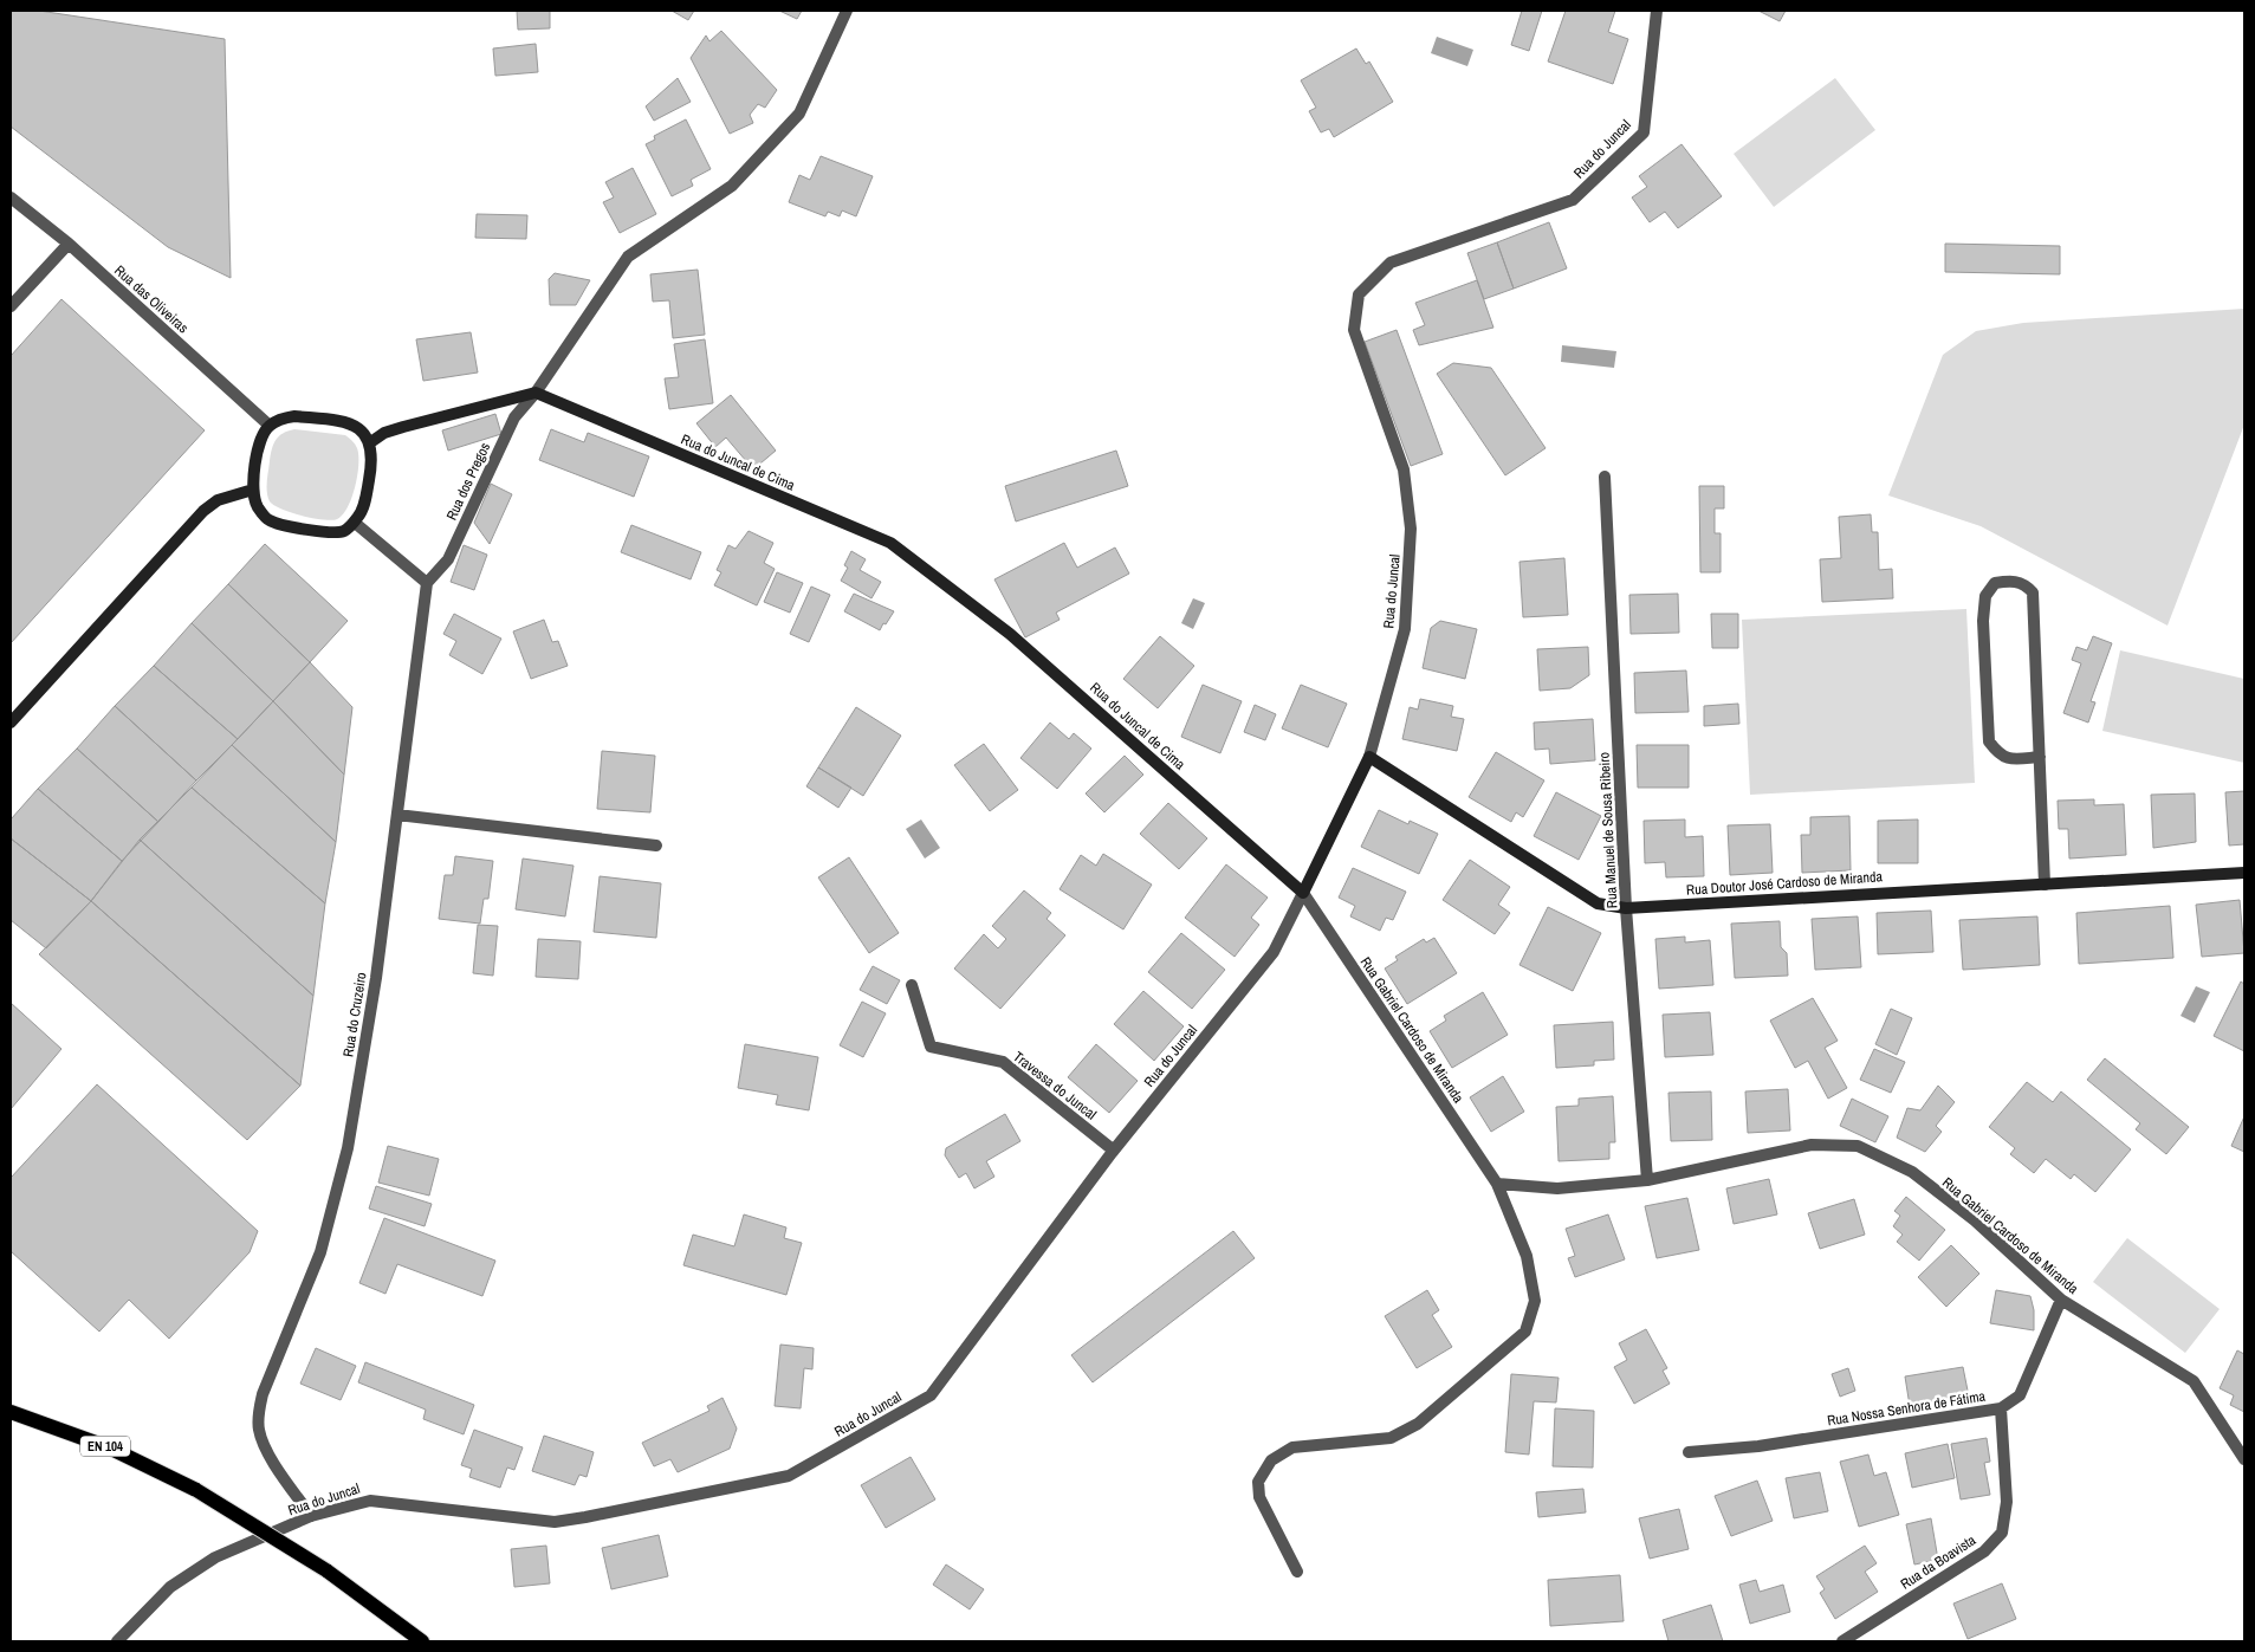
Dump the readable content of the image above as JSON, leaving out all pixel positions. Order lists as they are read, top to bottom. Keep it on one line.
{"streets":{"main road":["EN 104"],"street":["Rua do Juncal","Rua das Oliveiras","Rua do Juncal de Cima","Rua dos Pregos","Rua Manuel de Sousa Ribeiro","Rua Doutor José Cardoso de Miranda","Rua do Cruzeiro","Rua Gabriel Cardoso de Miranda","Travessa do Juncal","Rua Nossa Senhora de Fátima","Rua da Boavista"]},"crossings":[["Rua do Juncal","Rua do Juncal de Cima"],["Rua do Juncal","Rua Doutor José Cardoso de Miranda"],["Rua do Juncal","Rua do Cruzeiro"],["Rua do Juncal","Rua Gabriel Cardoso de Miranda"],["Rua do Juncal","Travessa do Juncal"],["Rua do Juncal de Cima","Rua dos Pregos"],["Rua do Juncal de Cima","Rua Gabriel Cardoso de Miranda"],["Rua dos Pregos","Rua do Cruzeiro"],["Rua Manuel de Sousa Ribeiro","Rua Doutor José Cardoso de Miranda"],["Rua Manuel de Sousa Ribeiro","Rua Gabriel Cardoso de Miranda"],["Rua Gabriel Cardoso de Miranda","Rua Nossa Senhora de Fátima"],["Rua Nossa Senhora de Fátima","Rua da Boavista"]]}
